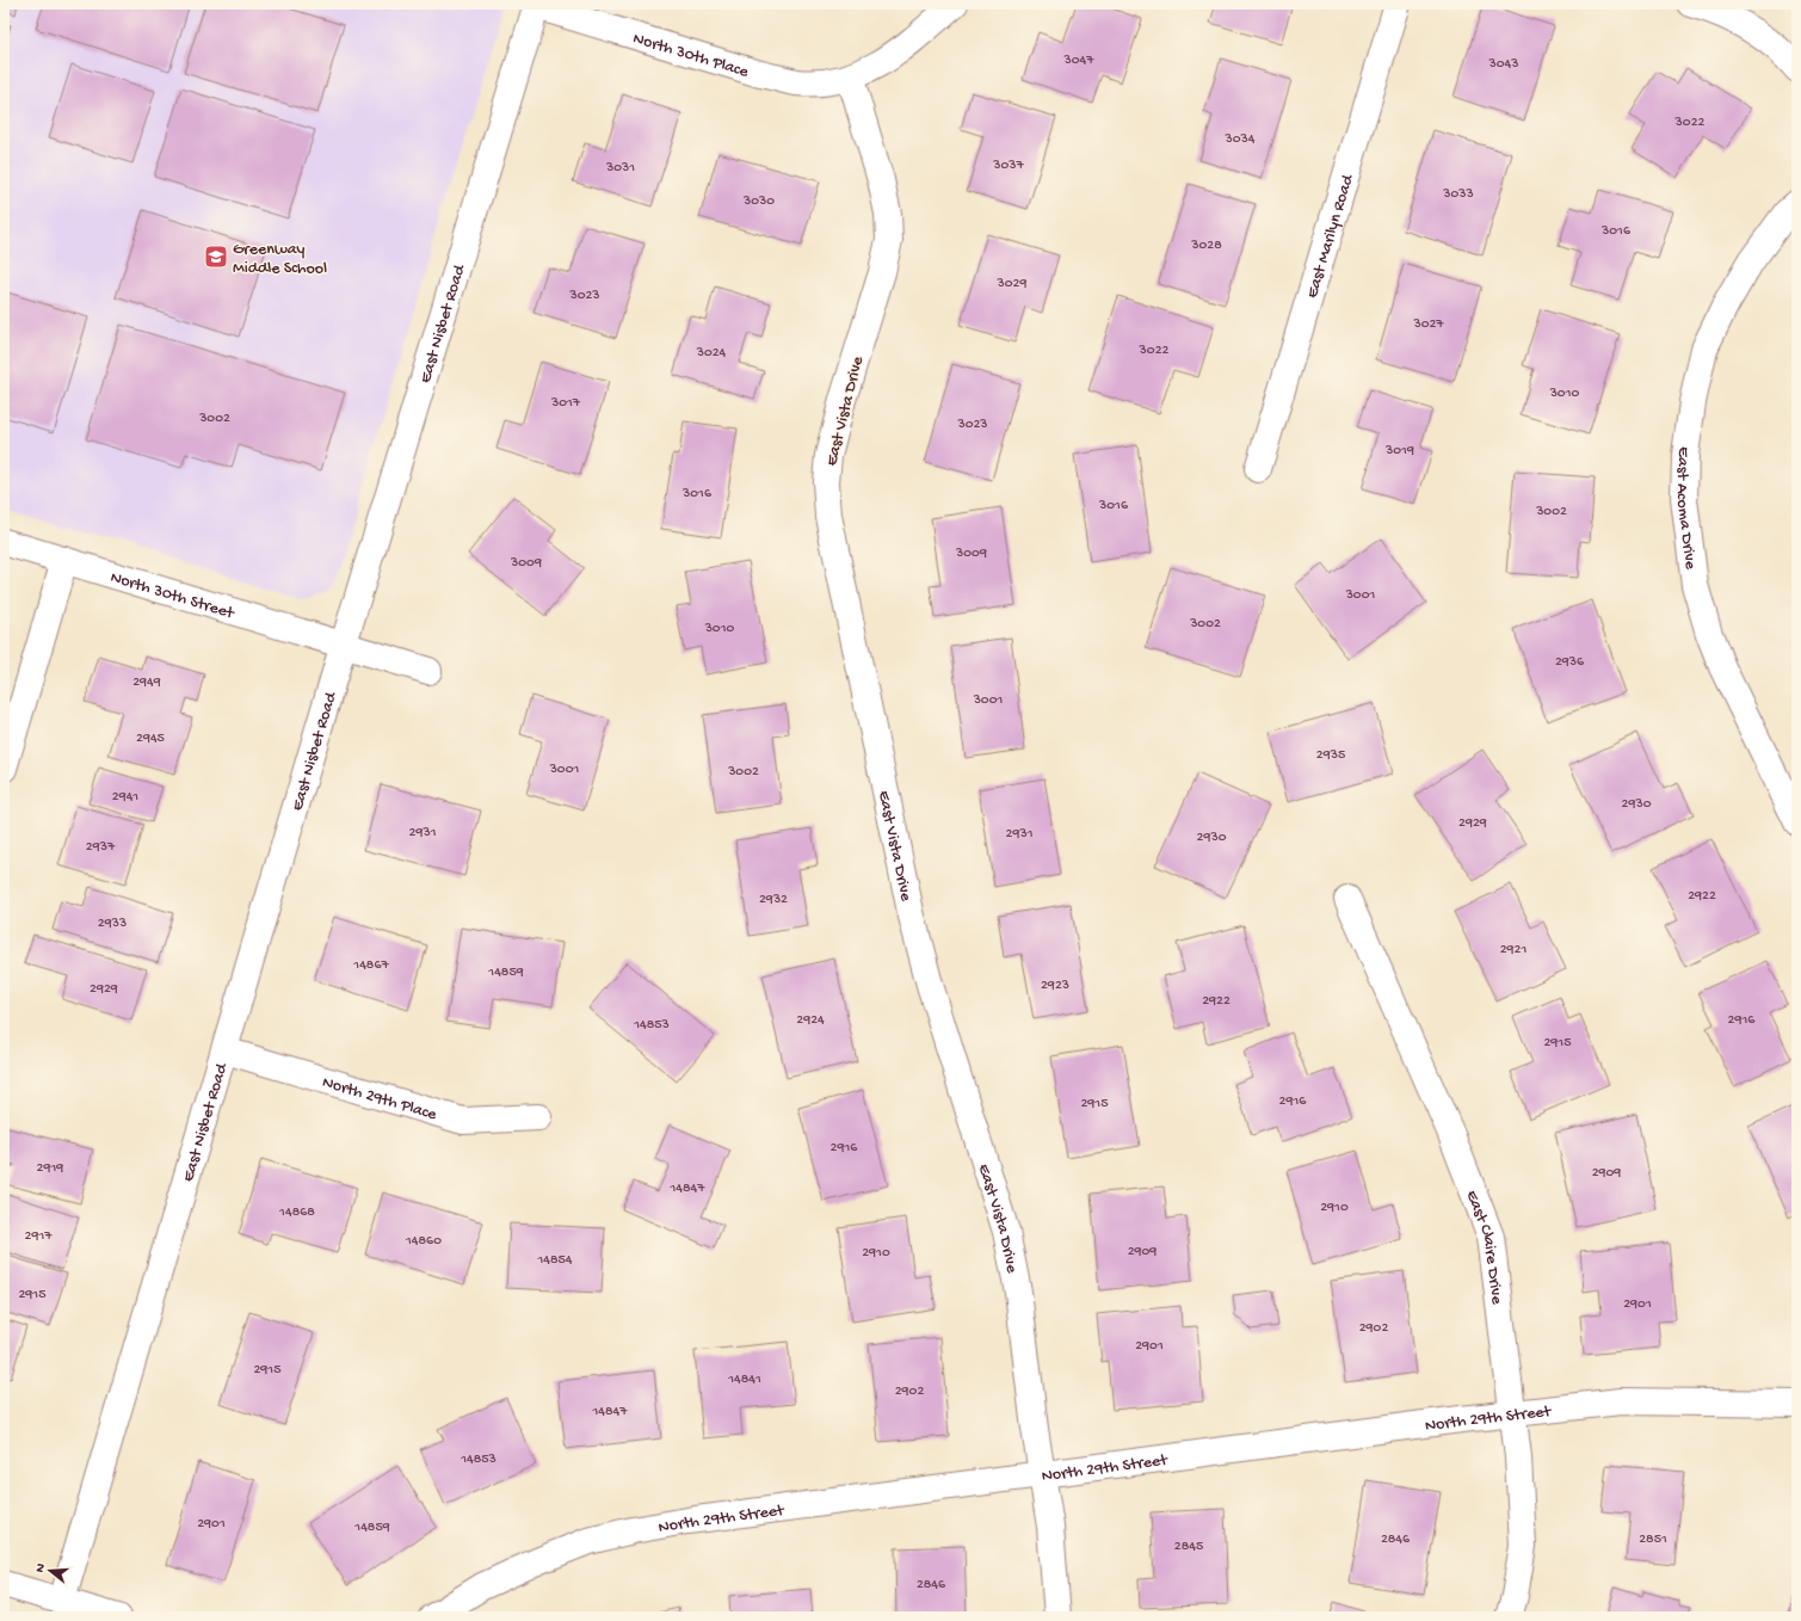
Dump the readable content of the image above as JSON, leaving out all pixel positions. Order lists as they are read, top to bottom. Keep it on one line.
{"streets":{"street":["North 30th Place","East Marilyn Road","East Nisbet Road","East Vista Drive","East Acoma Drive","North 30th Street","North 29th Place","East Claire Drive","North 29th Street"]},"crossings":[["North 30th Place","East Nisbet Road"],["North 30th Place","East Vista Drive"],["East Nisbet Road","North 30th Street"],["East Nisbet Road","North 29th Place"],["East Vista Drive","North 29th Street"],["East Claire Drive","North 29th Street"]],"places":{"school or university":["Greenway Middle School"]},"house_numbers":["3047","3043","3022","3034","3037","3031","3033","3030","3016","3028","3029","3023","3027","3022","3024","3010","3017","3002","3023","3019","3016","3016","3002","3009","3009","3001","3002","3010","2936","2949","3001","2945","2935","3001","3002","2941","2930","2929","2931","2931","2930","2937","2922","2932","2933","2921","14867","14859","2923","2929","2922","2924","2916","14853","2915","2916","2915","2916","2919","2909","14847","2910","14868","2917","14860","2909","2910","14854","2915","2901","2902","2901","2915","14841","2902","14847","14853","2901","14859","2846","2851","2845","2846"],"north":"left"}
